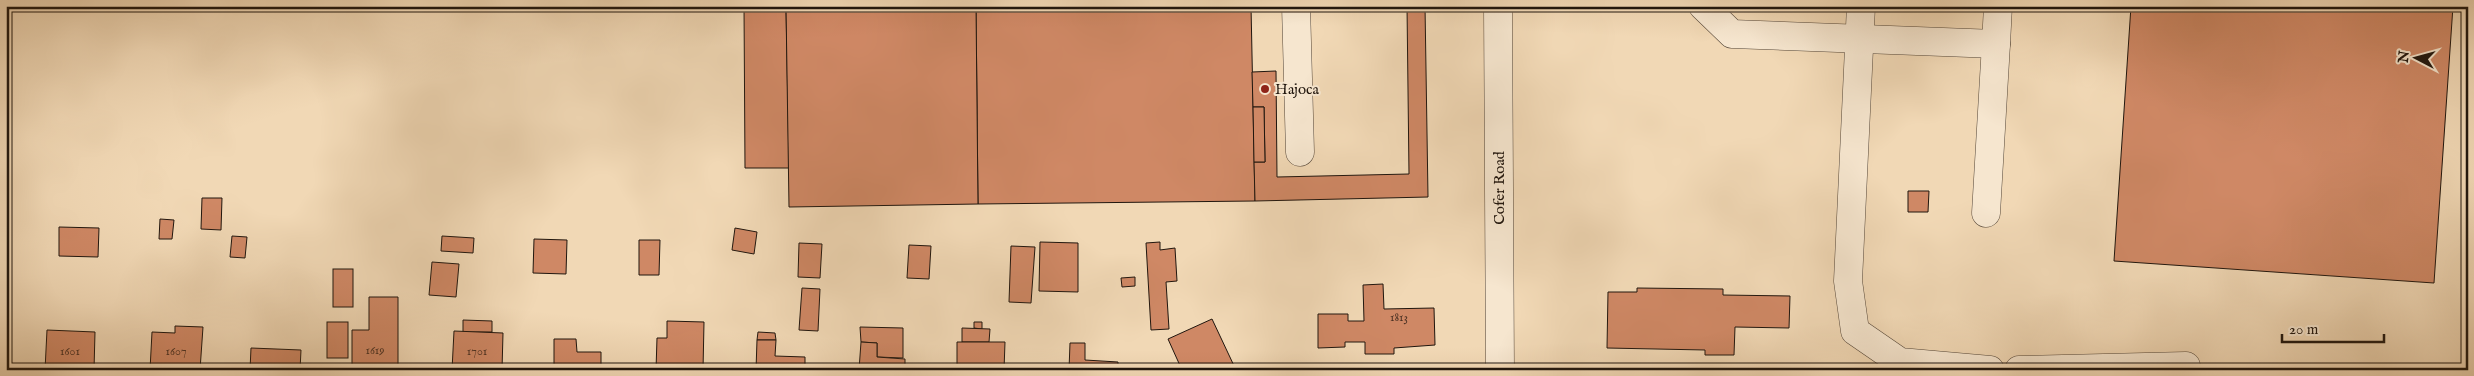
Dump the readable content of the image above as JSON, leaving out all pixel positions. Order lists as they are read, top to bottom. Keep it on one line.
{"streets":{"street":["Cofer Road"]},"places":["Hajoca"],"house_numbers":["1813","1619","1601","1607","1701"],"scale_bar":"20 m","north":"left"}
